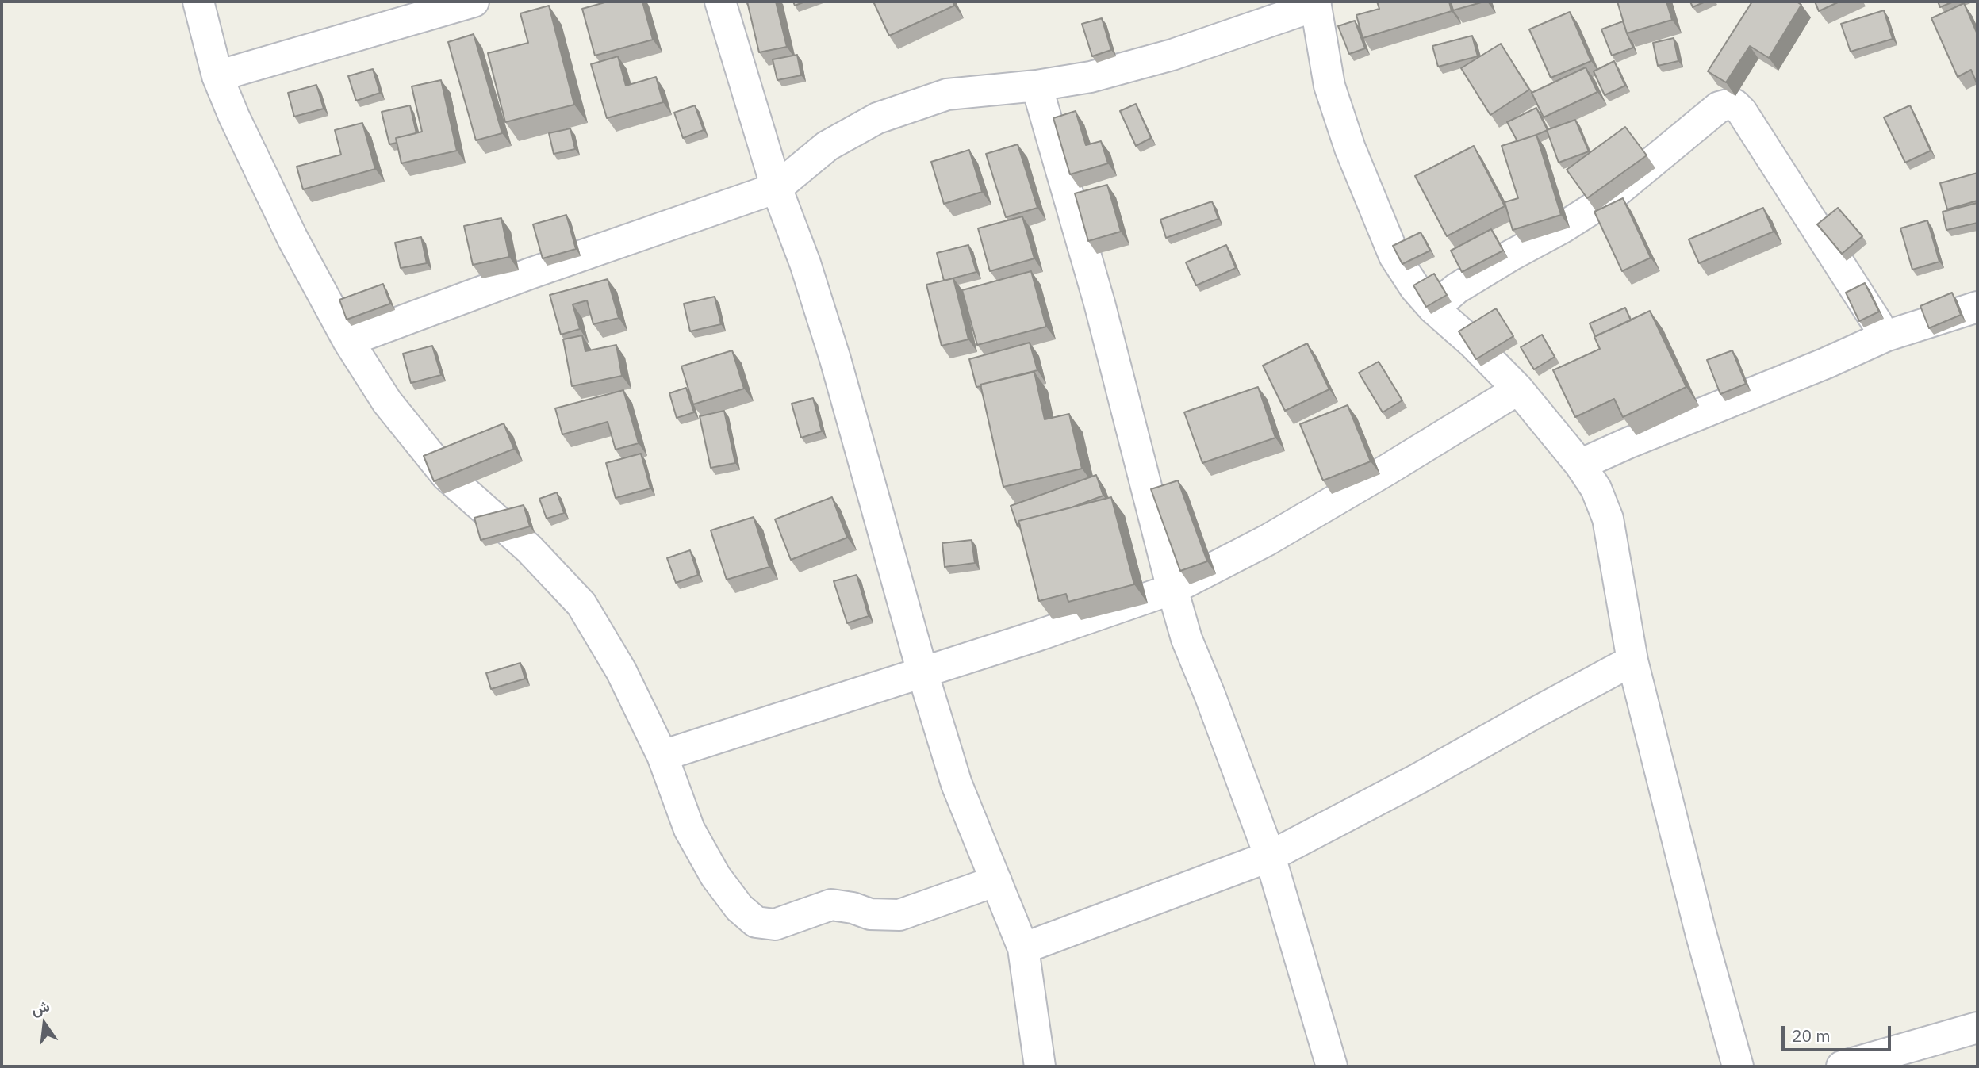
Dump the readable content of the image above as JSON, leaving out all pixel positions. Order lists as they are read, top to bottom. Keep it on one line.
{"scale_bar":"20 m","north":"top"}
